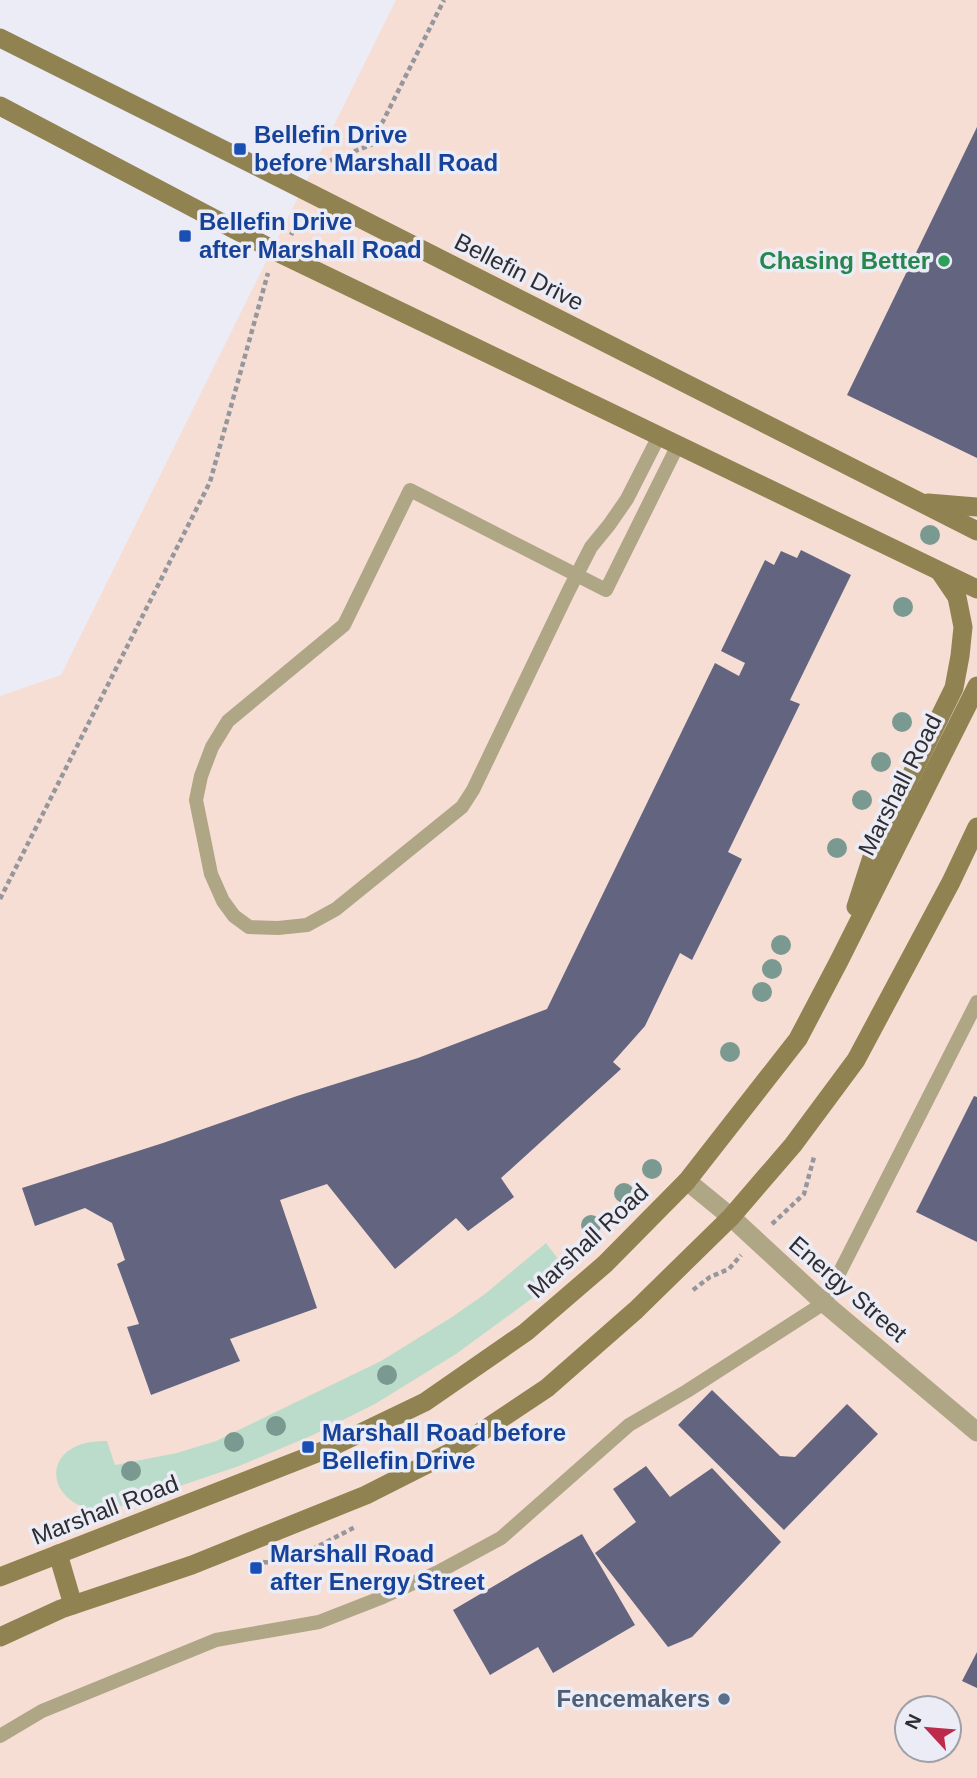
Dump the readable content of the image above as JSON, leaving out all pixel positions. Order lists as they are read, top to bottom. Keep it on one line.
{"streets":{"main road":["Bellefin Drive","Marshall Road"],"street":["Energy Street"]},"crossings":[["Marshall Road","Energy Street"]],"places":{"transit":["Bellefin Drive before Marshall Road","Bellefin Drive after Marshall Road","Marshall Road before Bellefin Drive","Marshall Road after Energy Street"],"other":["Chasing Better","Fencemakers"]},"north":"top left"}
